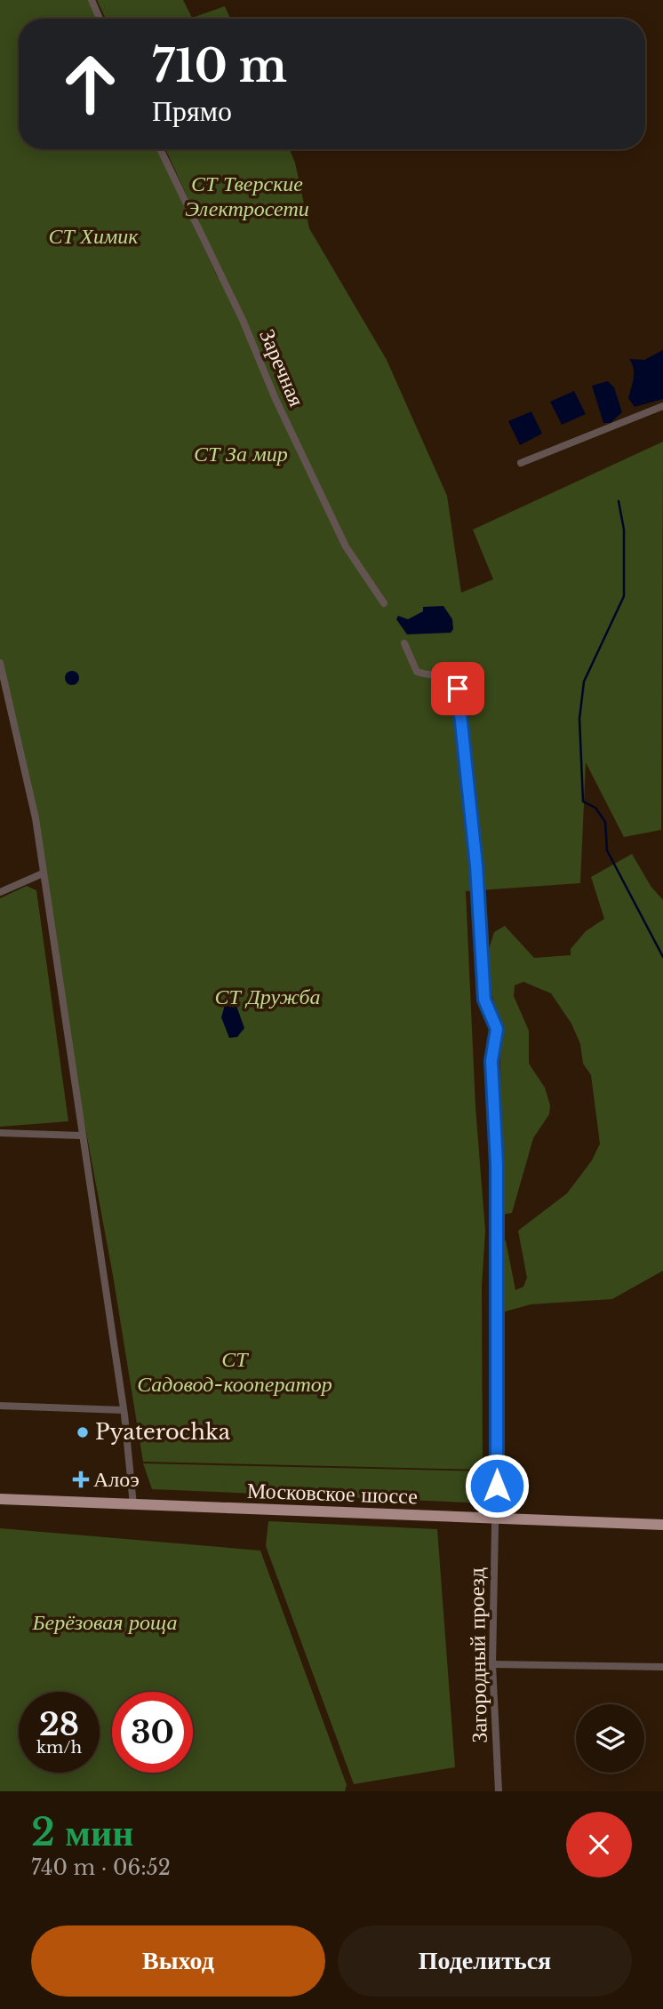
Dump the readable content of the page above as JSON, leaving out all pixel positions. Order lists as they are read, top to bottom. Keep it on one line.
{"streets":{"main road":["Московское шоссе"],"street":["Заречная","Загородный проезд"]},"crossings":[["Московское шоссе","Загородный проезд"]],"parks":["СТ Тверские Электросети","СТ Химик","СТ За мир","СТ Дружба","СТ Садовод-кооператор","Берёзовая роща"],"places":{"other":["Pyaterochka"],"health":["Алоэ"]},"page":{"turn":["710 m","Прямо"],"speed":"28 km/h","limit":"30","heading":["2 мин","740 m · 06:52"],"buttons":["Выход","Поделиться"]}}
